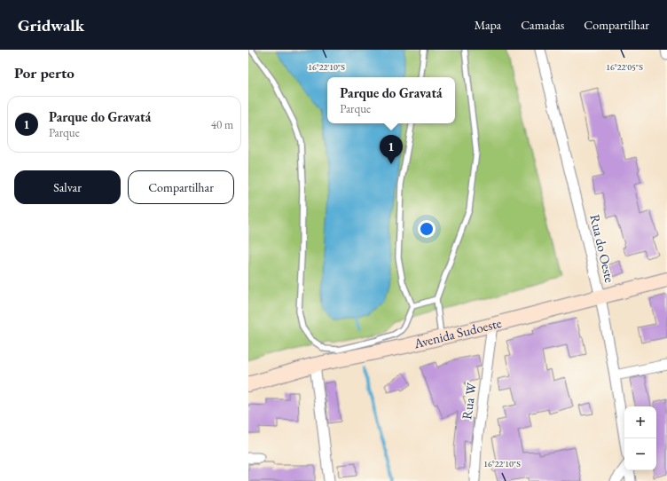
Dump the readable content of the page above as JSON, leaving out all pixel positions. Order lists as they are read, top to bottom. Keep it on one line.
{"streets":{"street":["Rua do Oeste","Avenida Sudoeste","Rua W"]},"crossings":[["Rua do Oeste","Avenida Sudoeste"],["Avenida Sudoeste","Rua W"]],"page":{"header":"Gridwalk","nav":["Mapa","Camadas","Compartilhar"],"heading":"Por perto","popup":["Parque do Gravatá","Parque"],"list":[{"mark":"1","name":"Parque do Gravatá","note":"Parque","value":"40 m"}],"pins":"1","buttons":["Salvar","Compartilhar"],"map_buttons":["+","−"]},"coordinates":["16°22'10\"S","16°22'05\"S"]}
